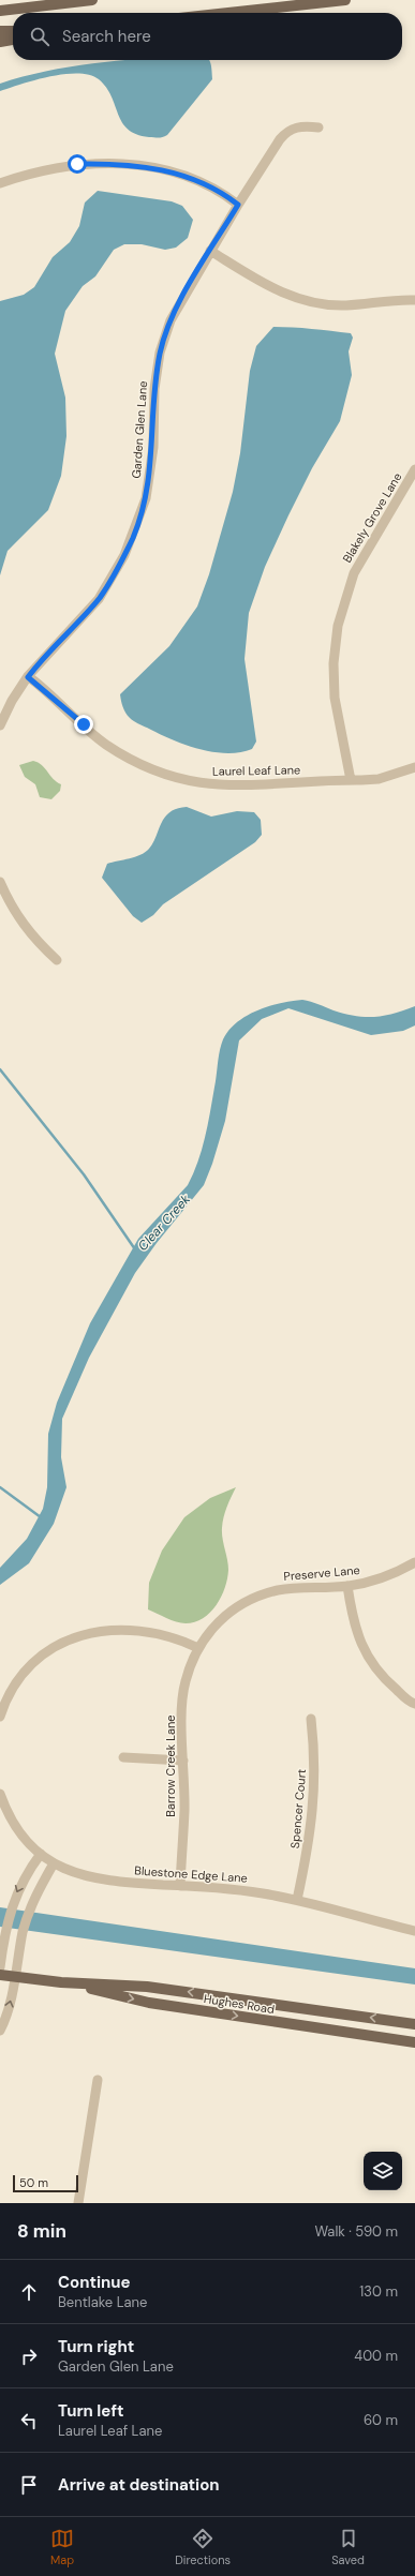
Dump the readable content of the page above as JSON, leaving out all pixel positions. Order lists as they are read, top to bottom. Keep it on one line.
{"streets":{"main road":["Hughes Road"],"street":["Garden Glen Lane","Blakely Grove Lane","Laurel Leaf Lane","Preserve Lane","Barrow Creek Lane","Spencer Court","Bluestone Edge Lane"]},"crossings":[["Garden Glen Lane","Laurel Leaf Lane"],["Blakely Grove Lane","Laurel Leaf Lane"],["Preserve Lane","Barrow Creek Lane"],["Barrow Creek Lane","Bluestone Edge Lane"],["Spencer Court","Bluestone Edge Lane"]],"water":["Clear Creek"],"scale_bar":"50 m","page":{"search":"Search here","scale":"50 m","heading":["8 min","Walk · 590 m"],"list":[["Continue","Bentlake Lane","130 m"],["Turn right","Garden Glen Lane","400 m"],["Turn left","Laurel Leaf Lane","60 m"],"Arrive at destination"],"nav":["Map","Directions","Saved"]}}
